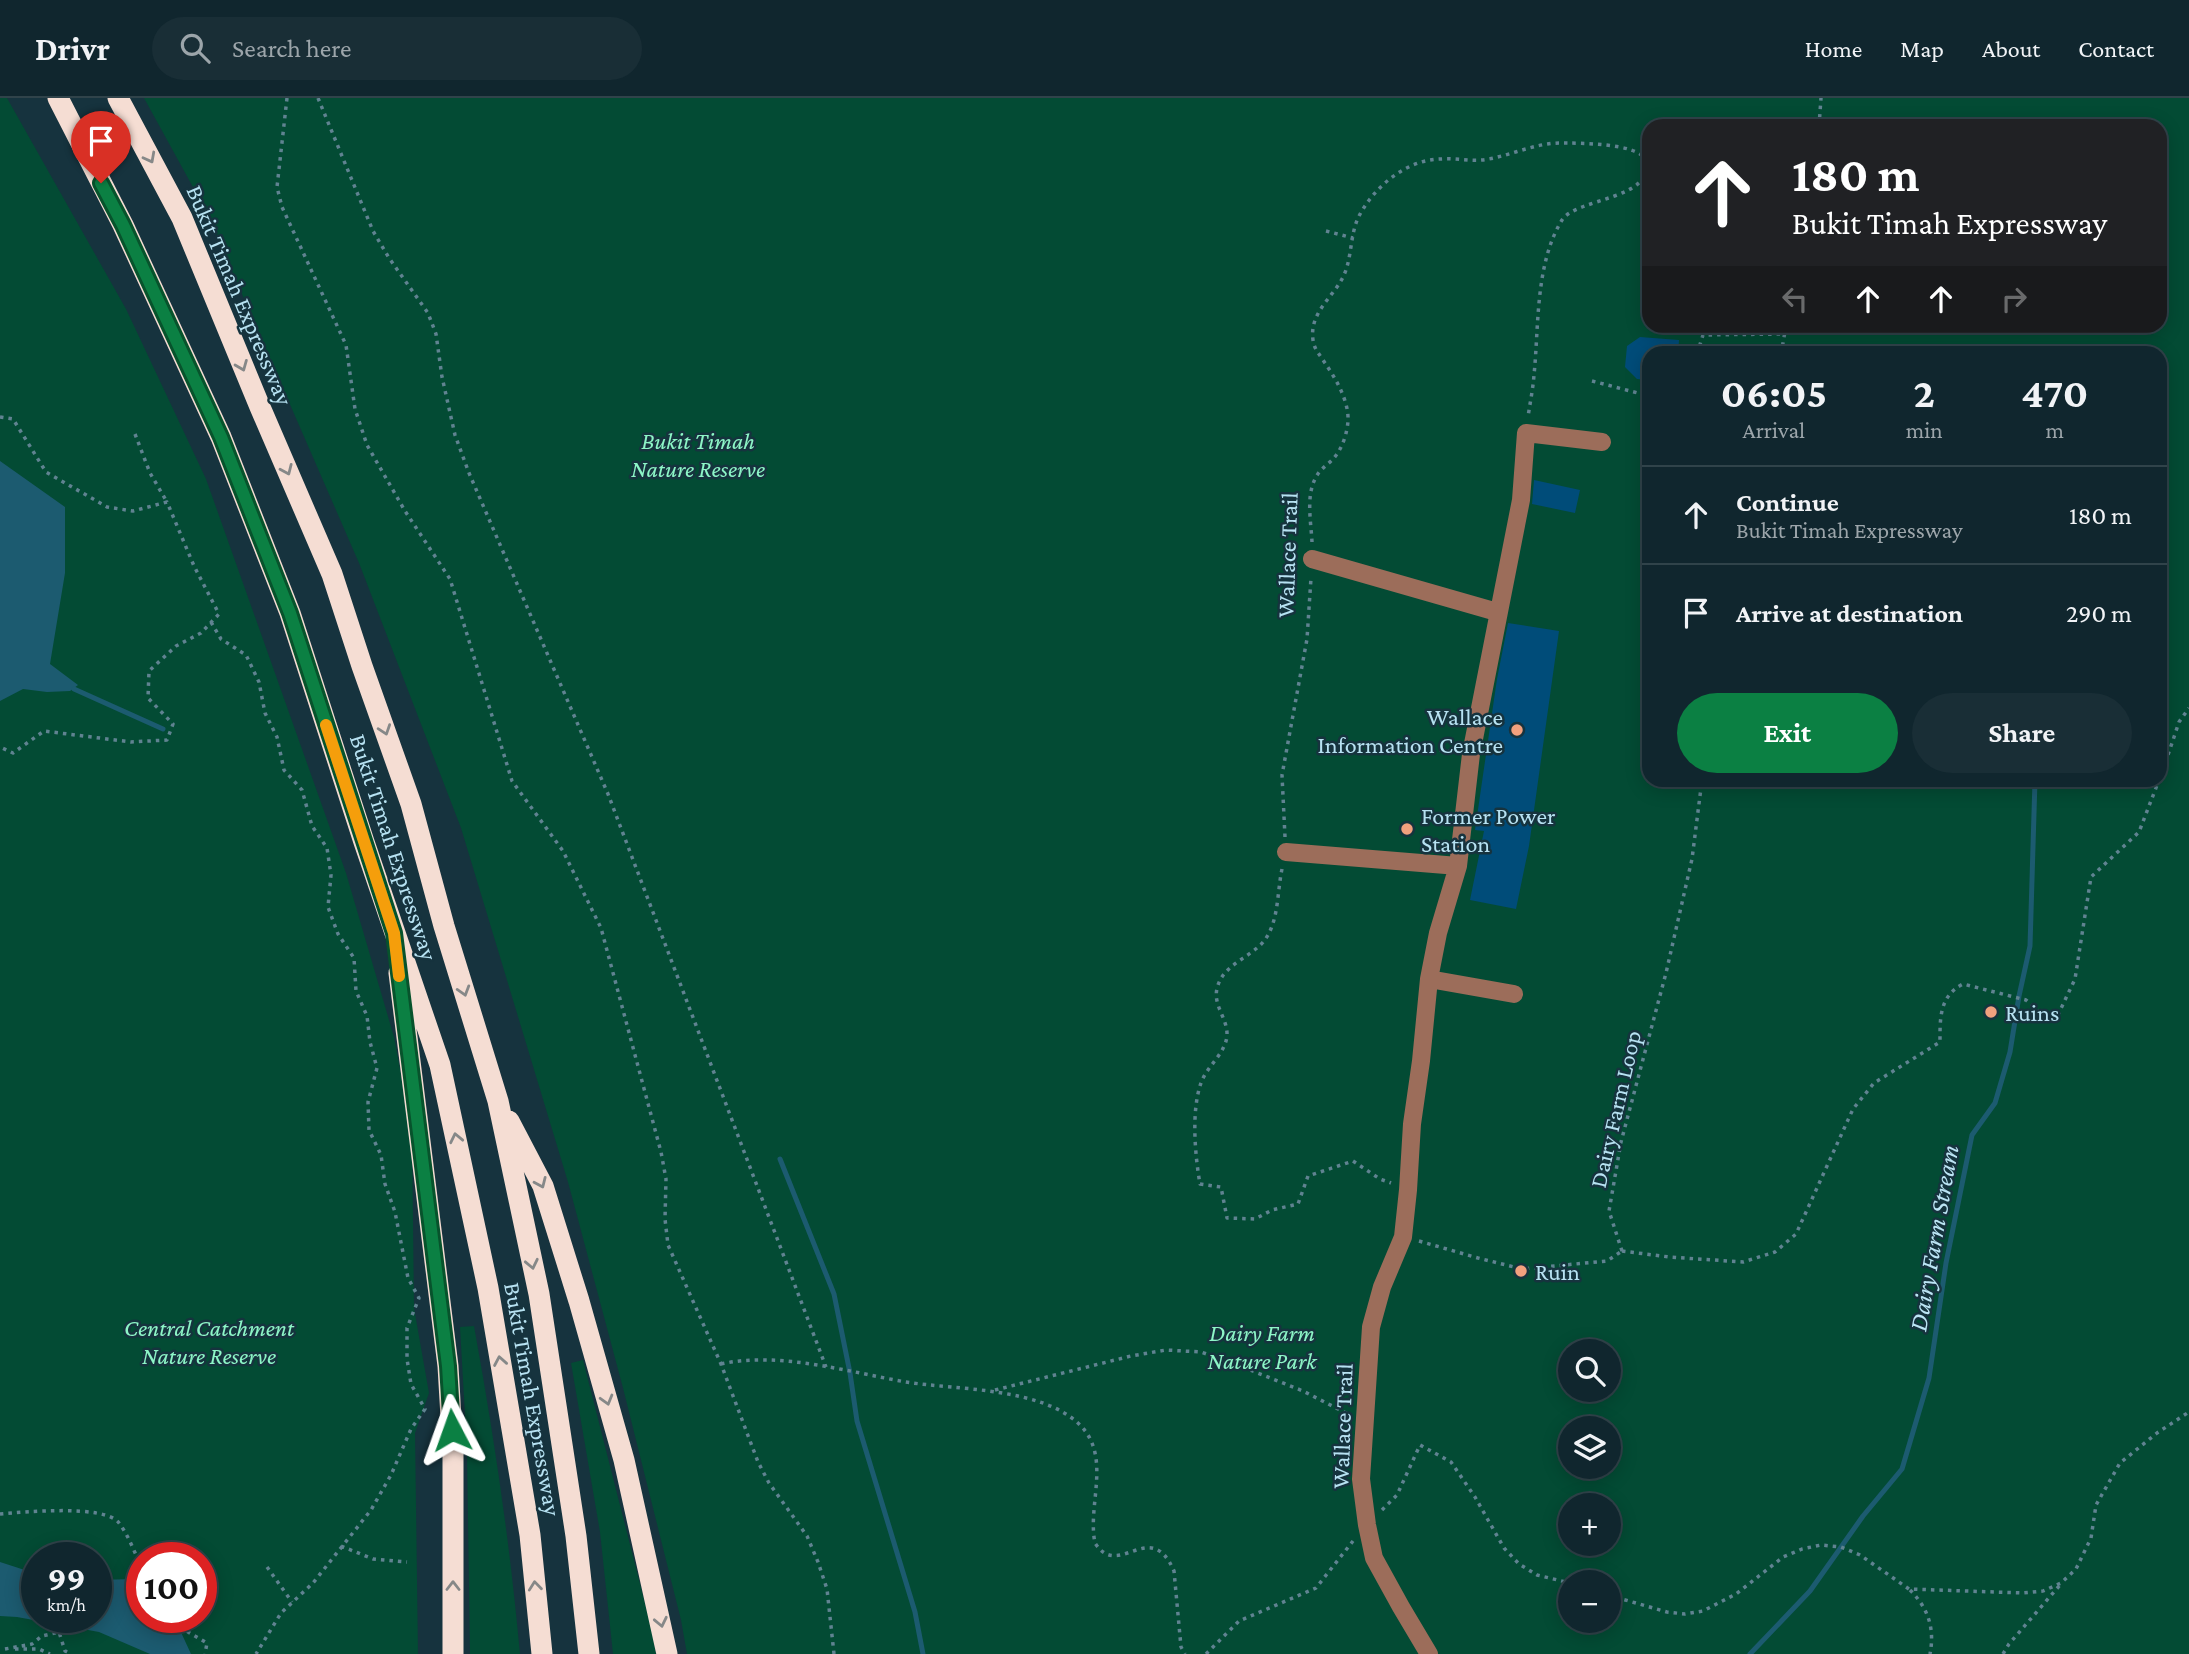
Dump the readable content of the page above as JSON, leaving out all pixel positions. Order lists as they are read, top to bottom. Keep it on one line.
{"streets":{"highway":["Bukit Timah Expressway"],"lane":["Wallace Trail"],"path":["Dairy Farm Loop"]},"water":["Dairy Farm Stream"],"parks":["Bukit Timah Nature Reserve","Central Catchment Nature Reserve","Dairy Farm Nature Park"],"places":["Wallace Information Centre","Former Power Station","Ruins","Ruin"],"page":{"header":"Drivr","search":"Search here","nav":["Home","Map","About","Contact"],"turn":["180 m","Bukit Timah Expressway"],"eta":["06:05","Arrival","2","min","470","m"],"list":[{"name":"Continue","note":"Bukit Timah Expressway","value":"180 m"},{"name":"Arrive at destination","value":"290 m"}],"buttons":["Exit","Share"],"map_buttons":["+","−"],"speed":"99 km/h","limit":"100"}}
